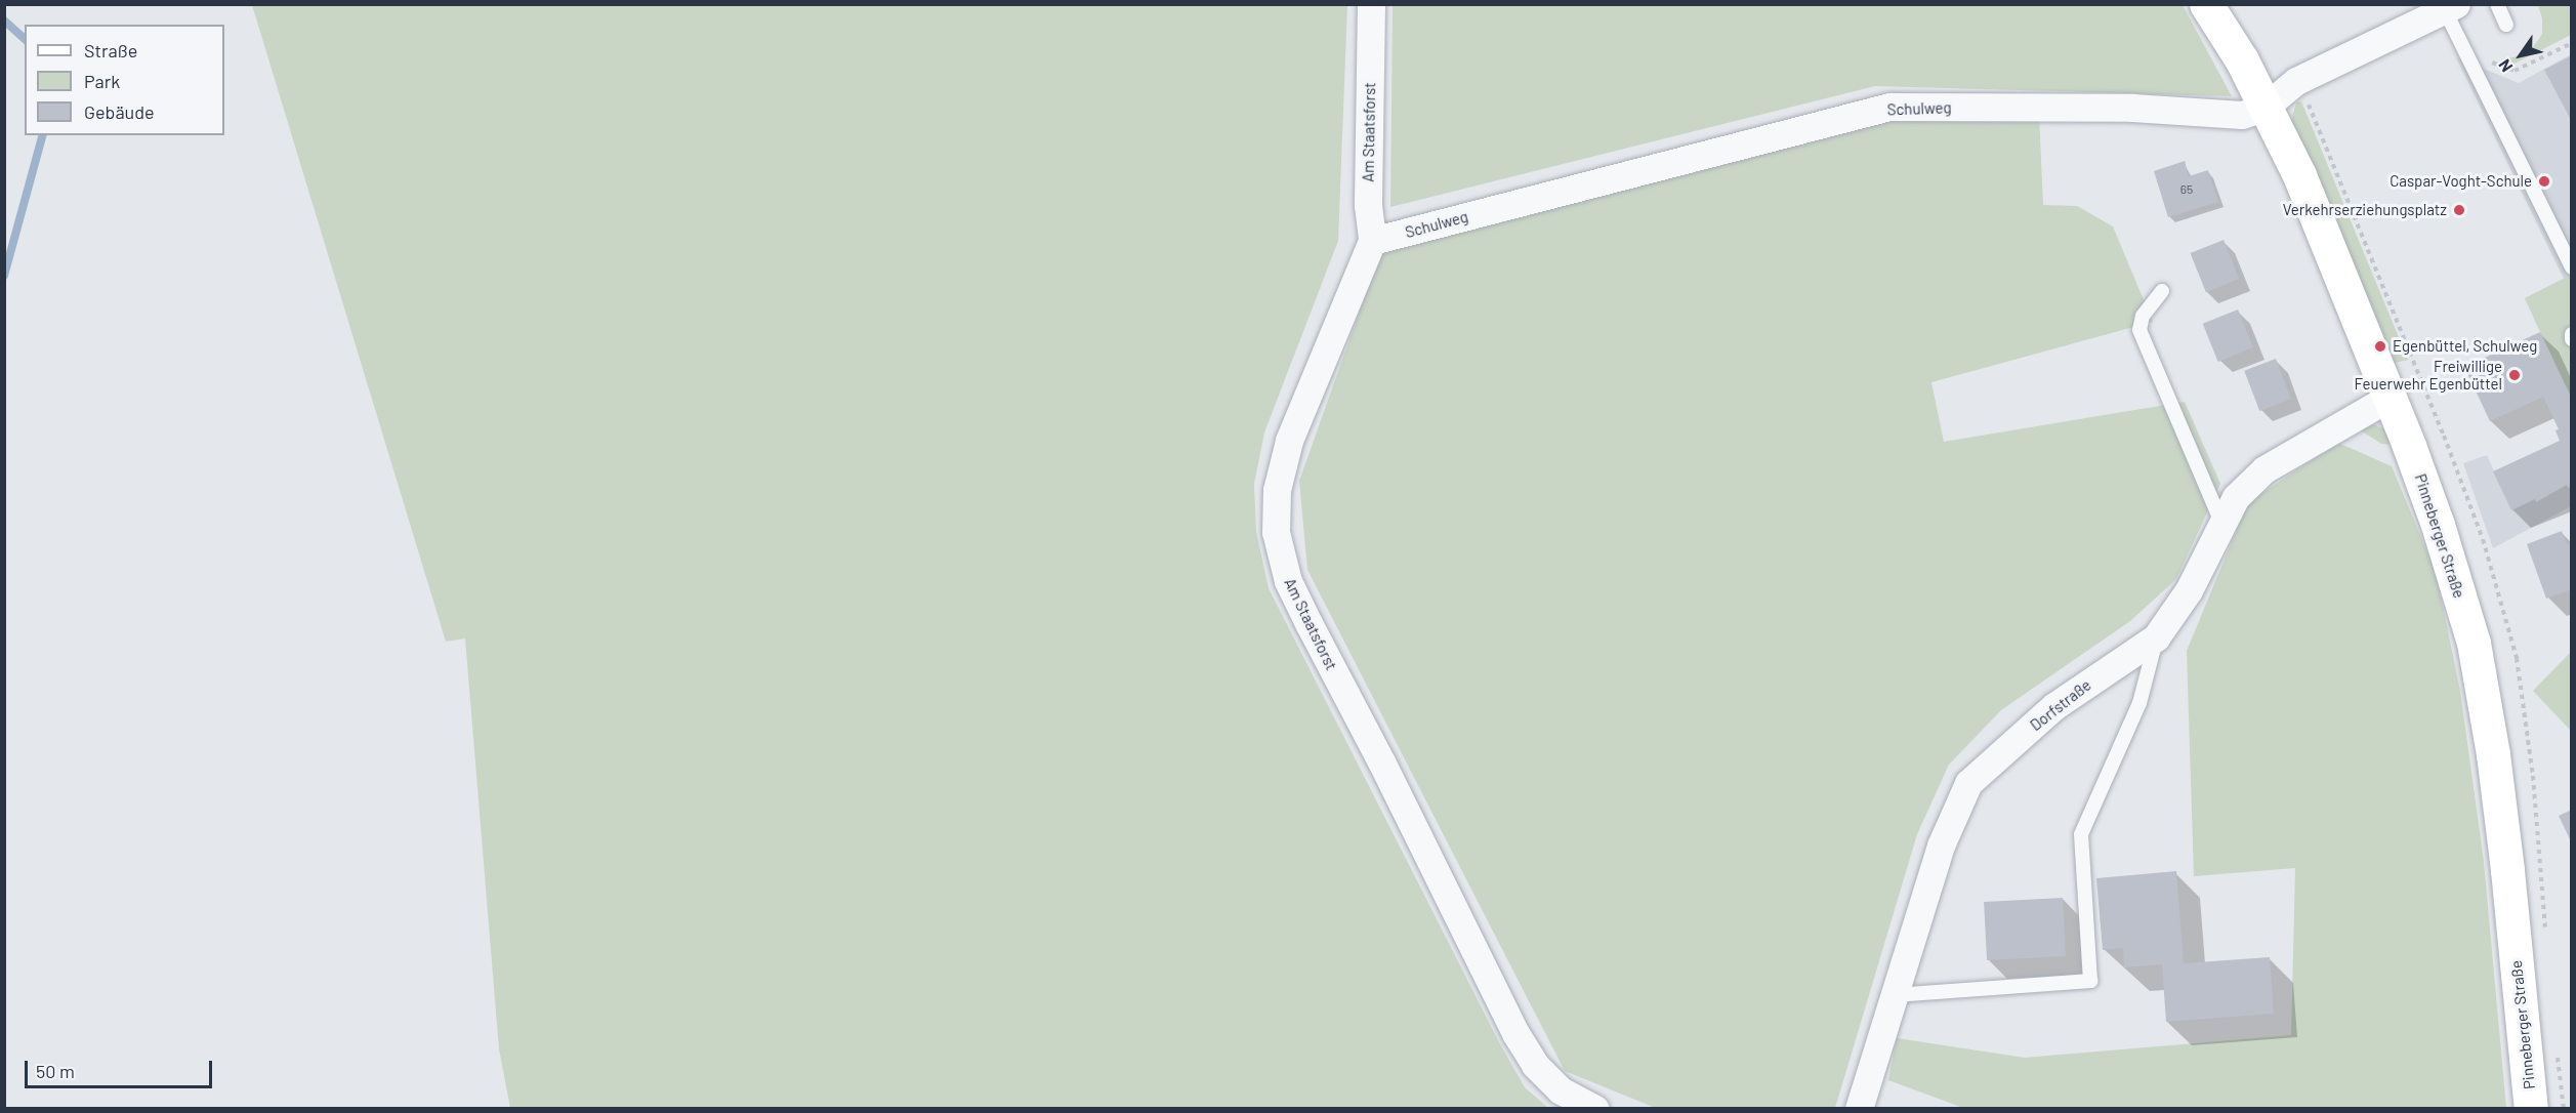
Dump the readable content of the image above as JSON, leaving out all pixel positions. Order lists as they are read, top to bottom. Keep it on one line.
{"streets":{"main road":["Pinneberger Straße"],"street":["Schulweg","Am Staatsforst","Dorfstraße"]},"crossings":[["Schulweg","Am Staatsforst"],["Schulweg","Pinneberger Straße"],["Pinneberger Straße","Dorfstraße"]],"places":["Caspar-Voght-Schule","Verkehrserziehungsplatz","Egenbüttel, Schulweg","Freiwillige Feuerwehr Egenbüttel"],"house_numbers":["65"],"legend":["Straße","Park","Gebäude"],"scale_bar":"50 m","north":"bottom left"}
